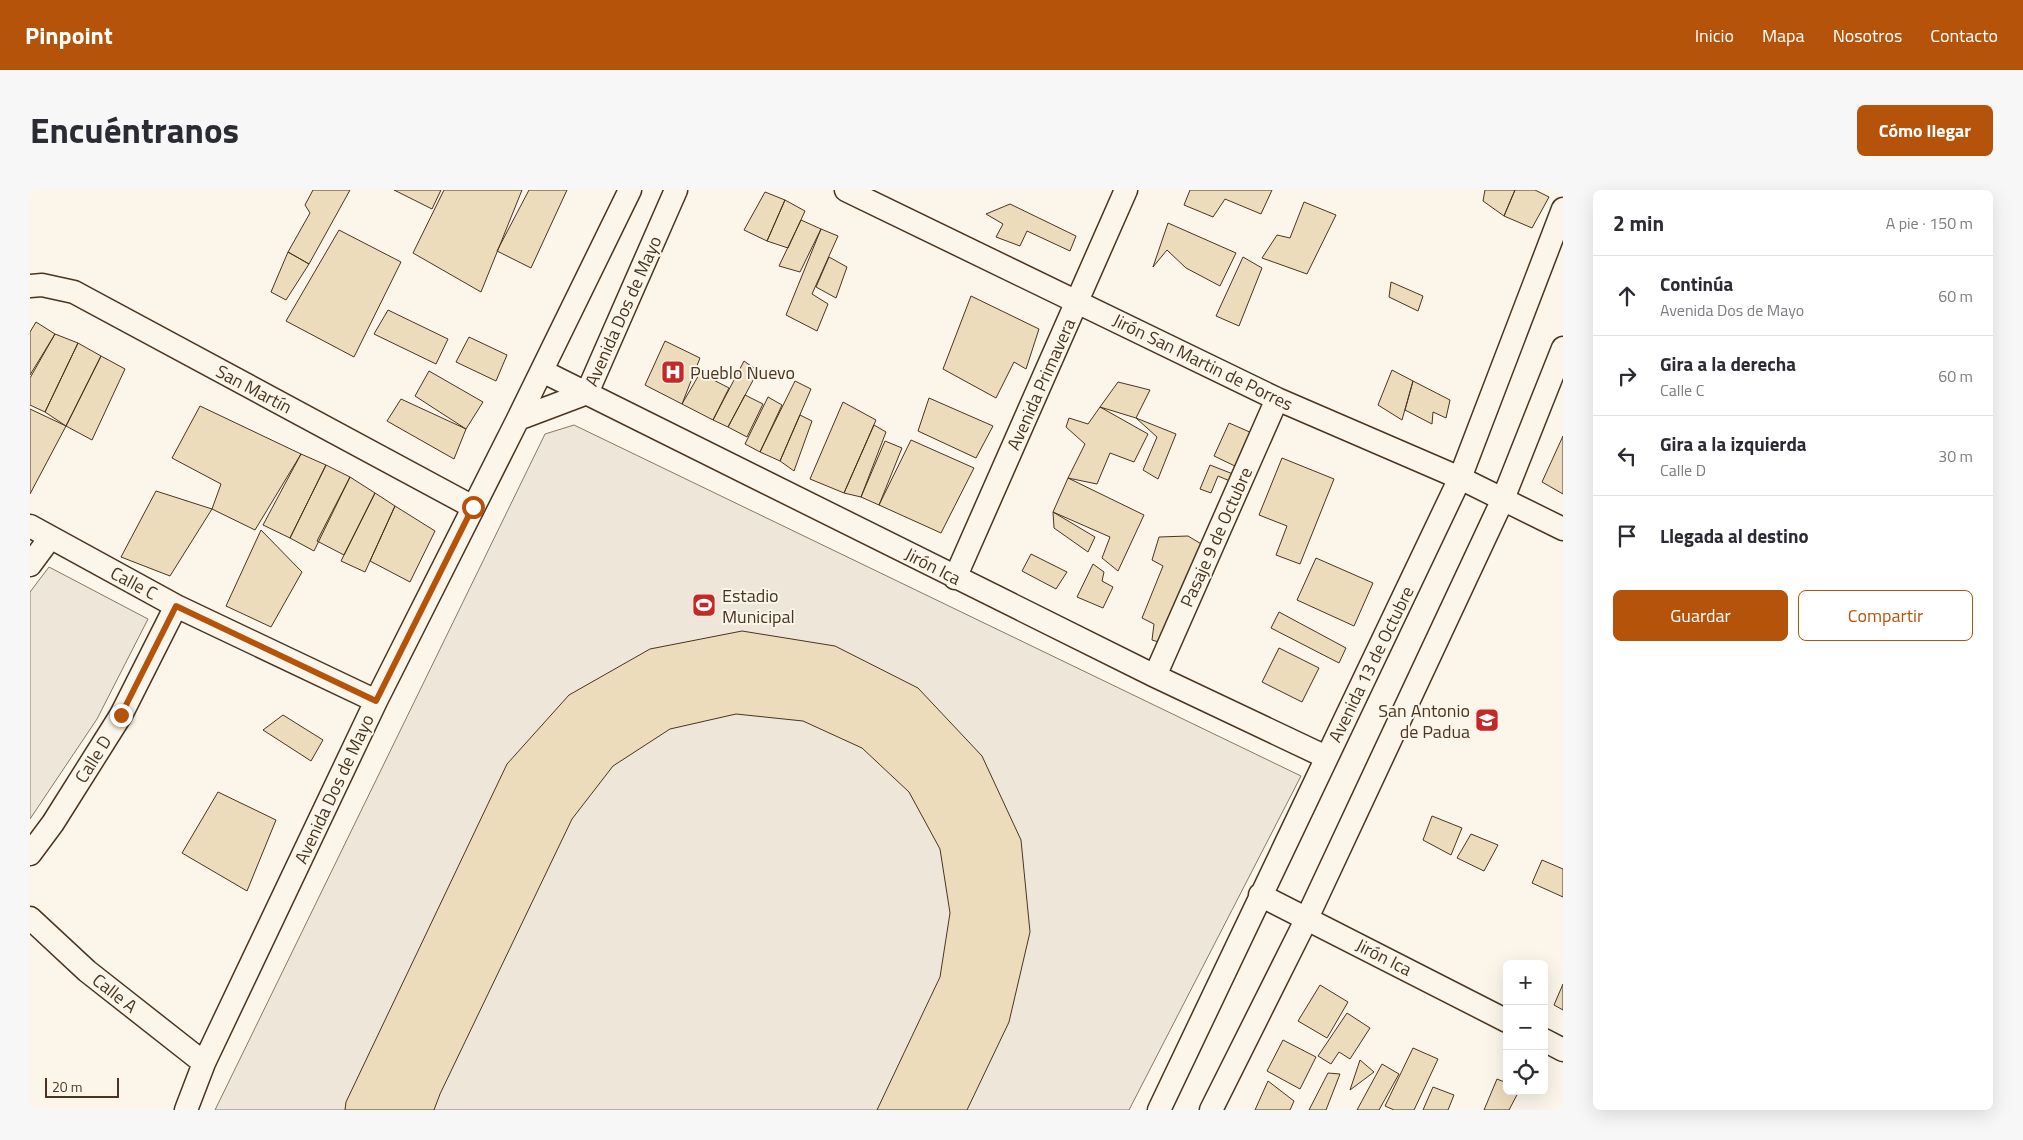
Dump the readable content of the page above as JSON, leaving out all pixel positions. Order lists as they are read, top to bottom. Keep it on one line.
{"streets":{"street":["Avenida Dos de Mayo","Jirón San Martin de Porres","Avenida Primavera","San Martín","Pasaje 9 de Octubre","Jirón Ica","Calle C","Avenida 13 de Octubre","Calle D","Calle A"]},"crossings":[["Avenida Dos de Mayo","San Martín"],["Avenida Dos de Mayo","Jirón Ica"],["Avenida Dos de Mayo","Calle C"],["Avenida Dos de Mayo","Calle A"],["Jirón San Martin de Porres","Avenida Primavera"],["Jirón San Martin de Porres","Pasaje 9 de Octubre"],["Jirón San Martin de Porres","Avenida 13 de Octubre"],["Avenida Primavera","Jirón Ica"],["Pasaje 9 de Octubre","Jirón Ica"],["Jirón Ica","Avenida 13 de Octubre"],["Calle C","Calle D"]],"places":{"hospital":["Pueblo Nuevo"],"sports":["Estadio Municipal"],"school or university":["San Antonio de Padua"]},"scale_bar":"20 m","page":{"header":"Pinpoint","nav":["Inicio","Mapa","Nosotros","Contacto"],"title":"Encuéntranos","buttons":["Cómo llegar",["Guardar","Compartir"]],"heading":["2 min","A pie · 150 m"],"list":[["Continúa","Avenida Dos de Mayo","60 m"],["Gira a la derecha","Calle C","60 m"],["Gira a la izquierda","Calle D","30 m"],"Llegada al destino"],"map_buttons":["+","−"],"scale":"20 m"}}
